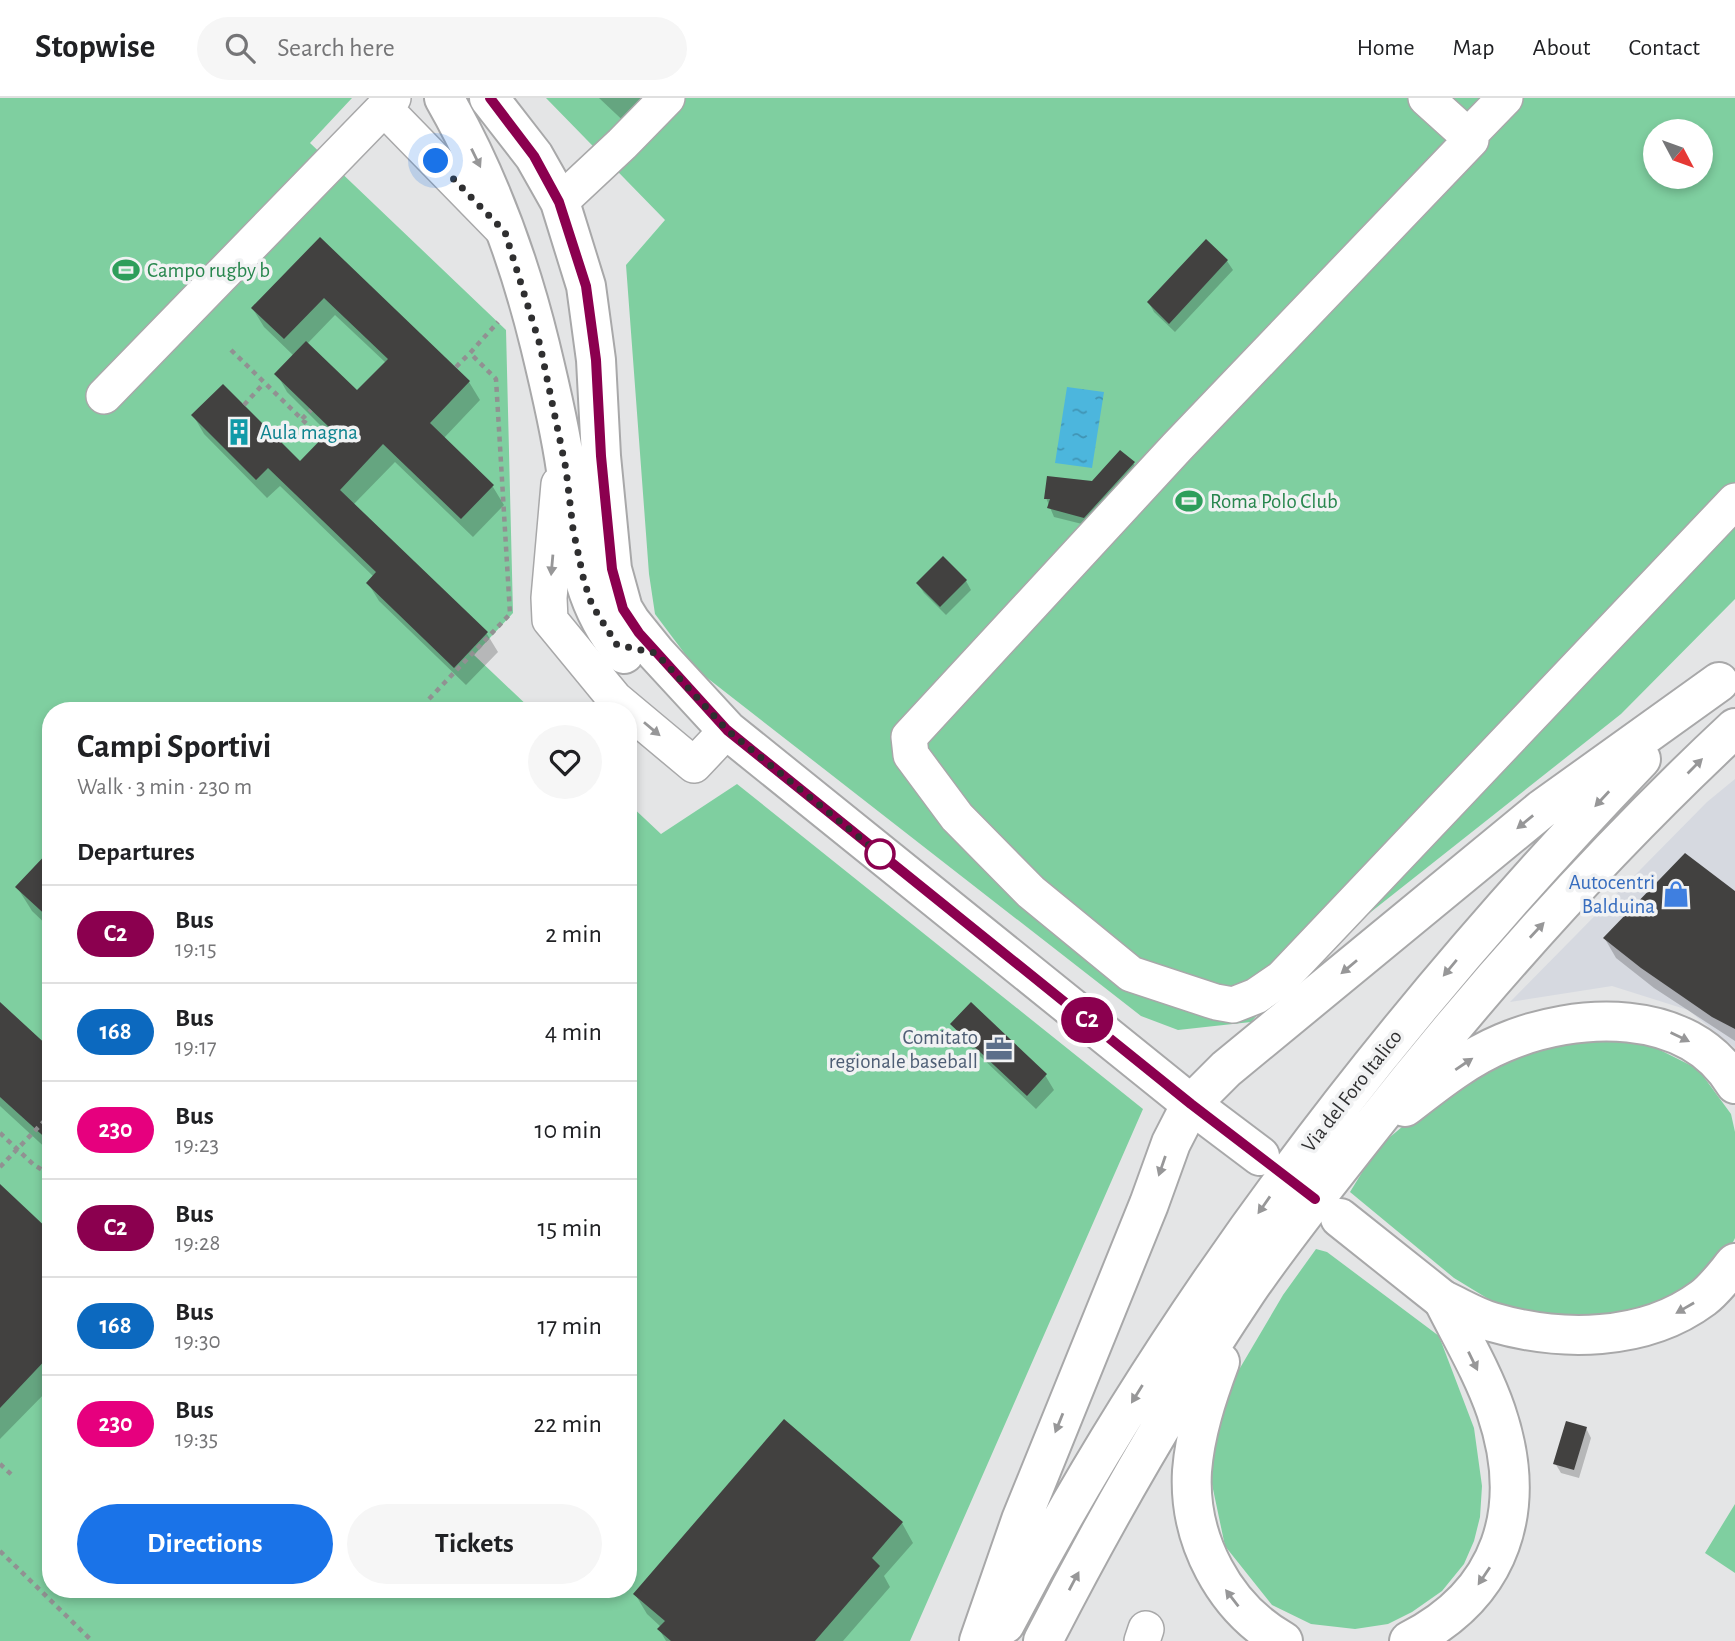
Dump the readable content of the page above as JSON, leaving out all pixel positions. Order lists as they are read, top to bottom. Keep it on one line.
{"streets":{"main road":["Via del Foro Italico"]},"places":{"sports":["Campo rugby b","Roma Polo Club"],"building":["Aula magna"],"shop":["Autocentri Balduina"],"office":["Comitato regionale baseball"]},"lines":["bus line C2"],"north":"bottom right","page":{"header":"Stopwise","search":"Search here","nav":["Home","Map","About","Contact"],"on_map":"C2","heading":[["Campi Sportivi","Walk · 3 min · 230 m"],"Departures"],"list":[{"mark":"C2","name":"Bus","note":"19:15","value":"2 min"},{"mark":"168","name":"Bus","note":"19:17","value":"4 min"},{"mark":"230","name":"Bus","note":"19:23","value":"10 min"},{"mark":"C2","name":"Bus","note":"19:28","value":"15 min"},{"mark":"168","name":"Bus","note":"19:30","value":"17 min"},{"mark":"230","name":"Bus","note":"19:35","value":"22 min"}],"buttons":["Directions","Tickets"]}}
